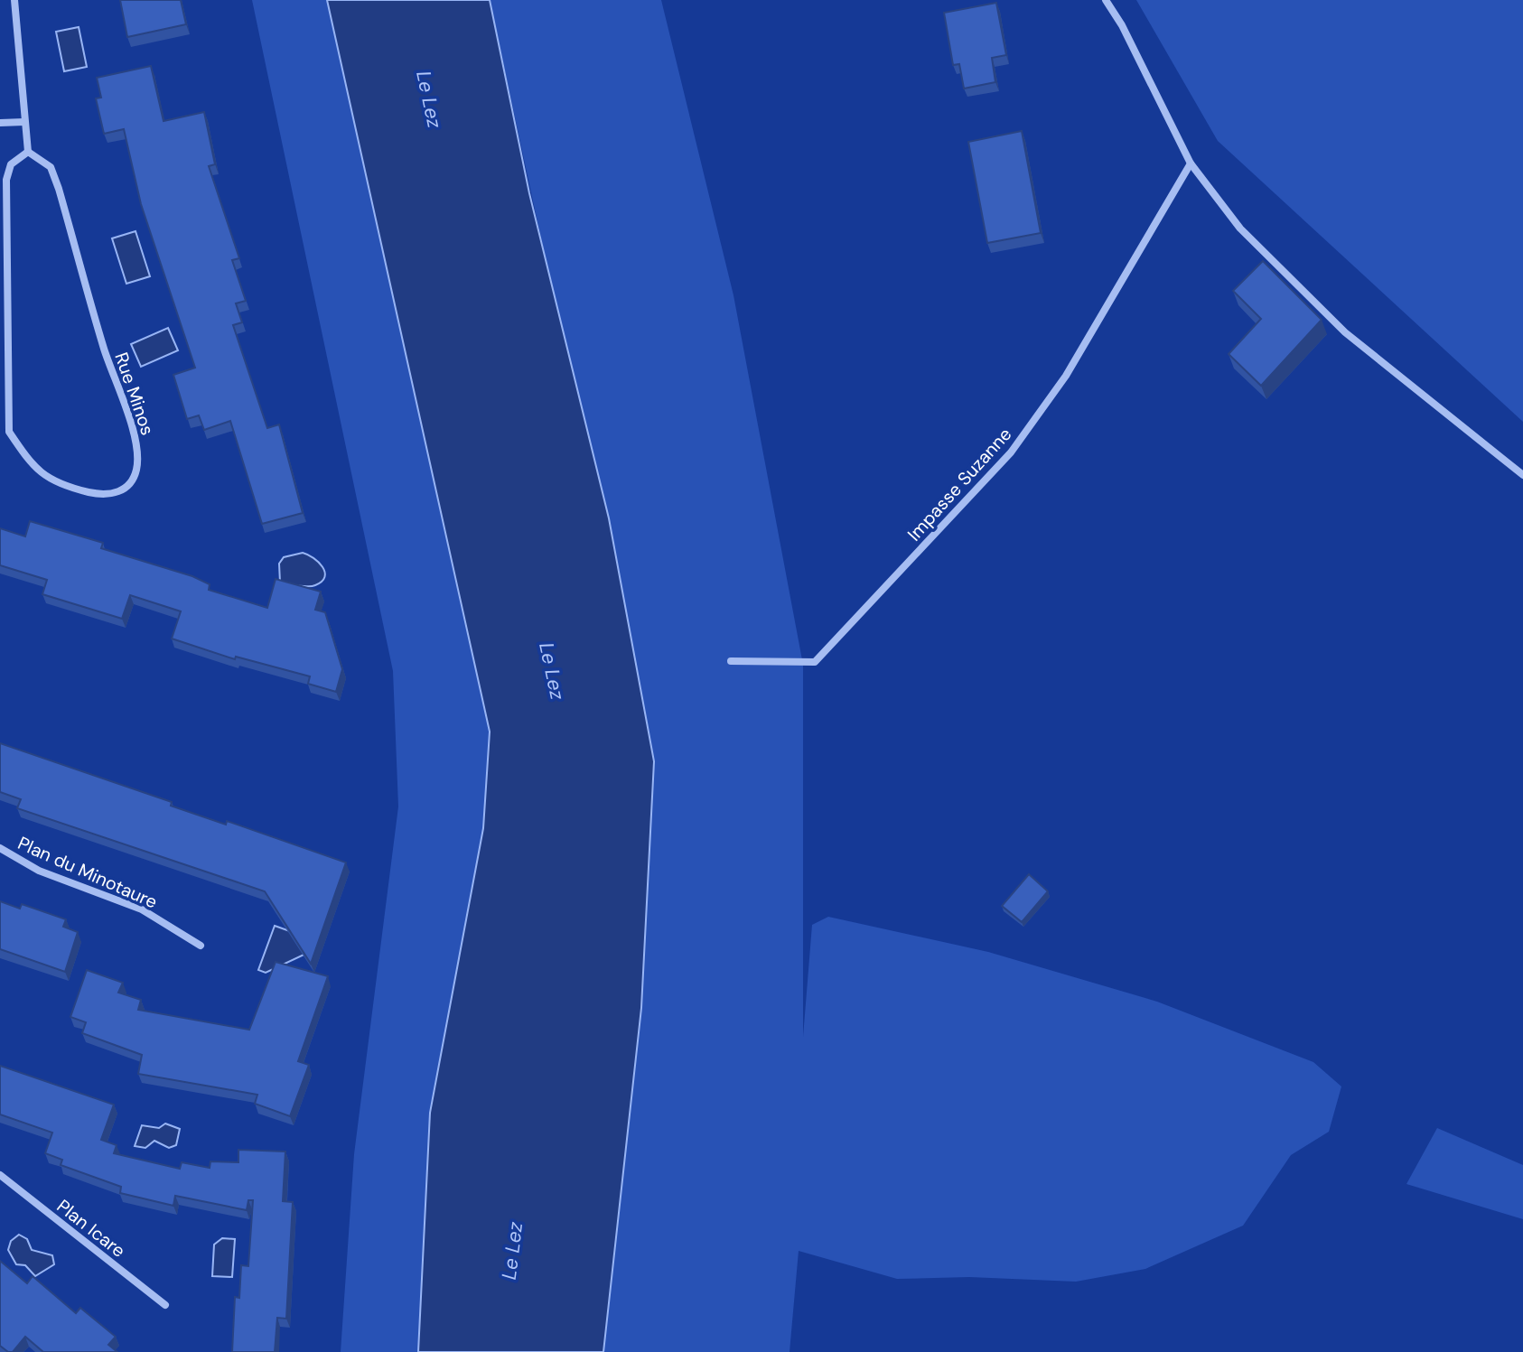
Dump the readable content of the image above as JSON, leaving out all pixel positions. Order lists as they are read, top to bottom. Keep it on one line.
{"streets":{"street":["Rue Minos","Impasse Suzanne","Plan du Minotaure","Plan Icare"]},"water":["Le Lez"]}
